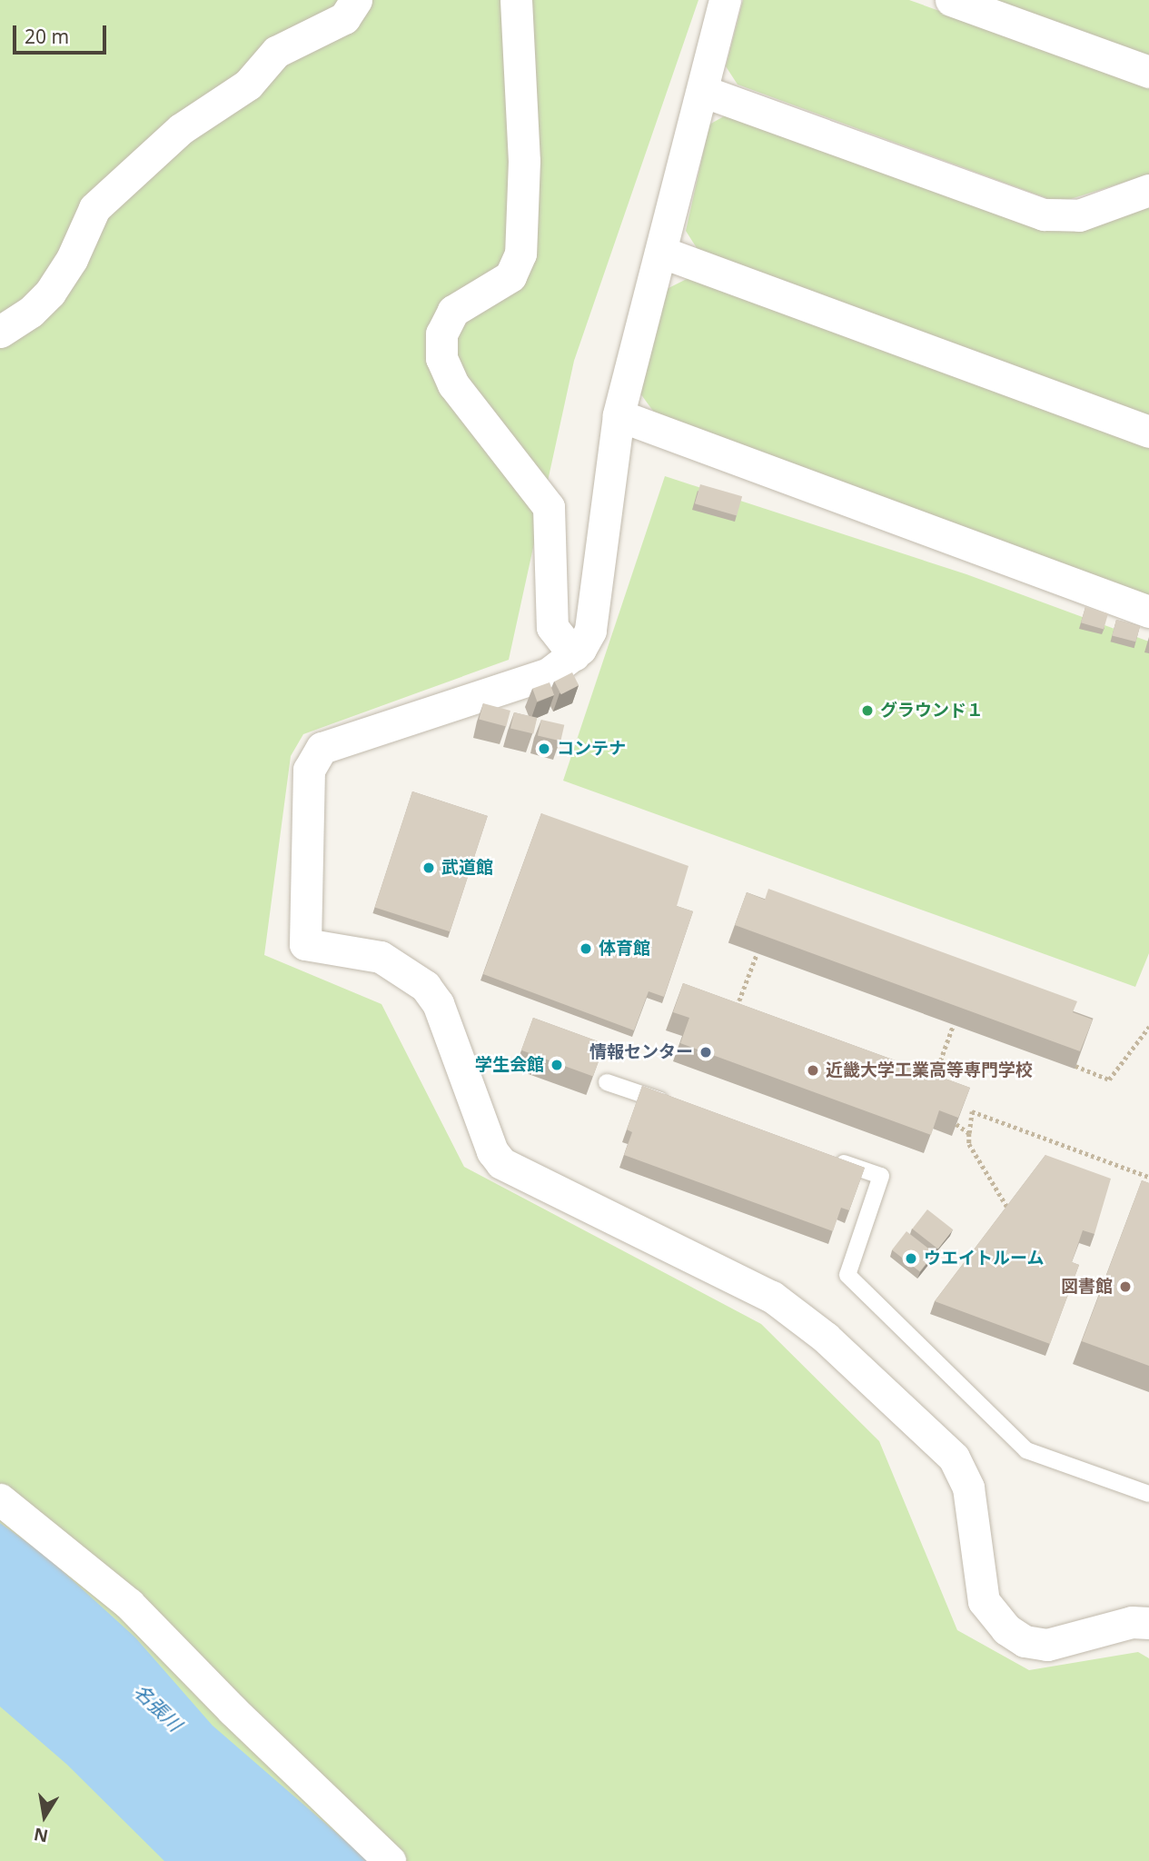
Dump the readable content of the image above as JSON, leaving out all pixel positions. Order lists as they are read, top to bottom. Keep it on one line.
{"water":["名張川"],"places":["グラウンド１","コンテナ","武道館","体育館","情報センター","学生会館","近畿大学工業高等専門学校","ウエイトルーム","図書館"],"scale_bar":"20 m","north":"bottom"}
